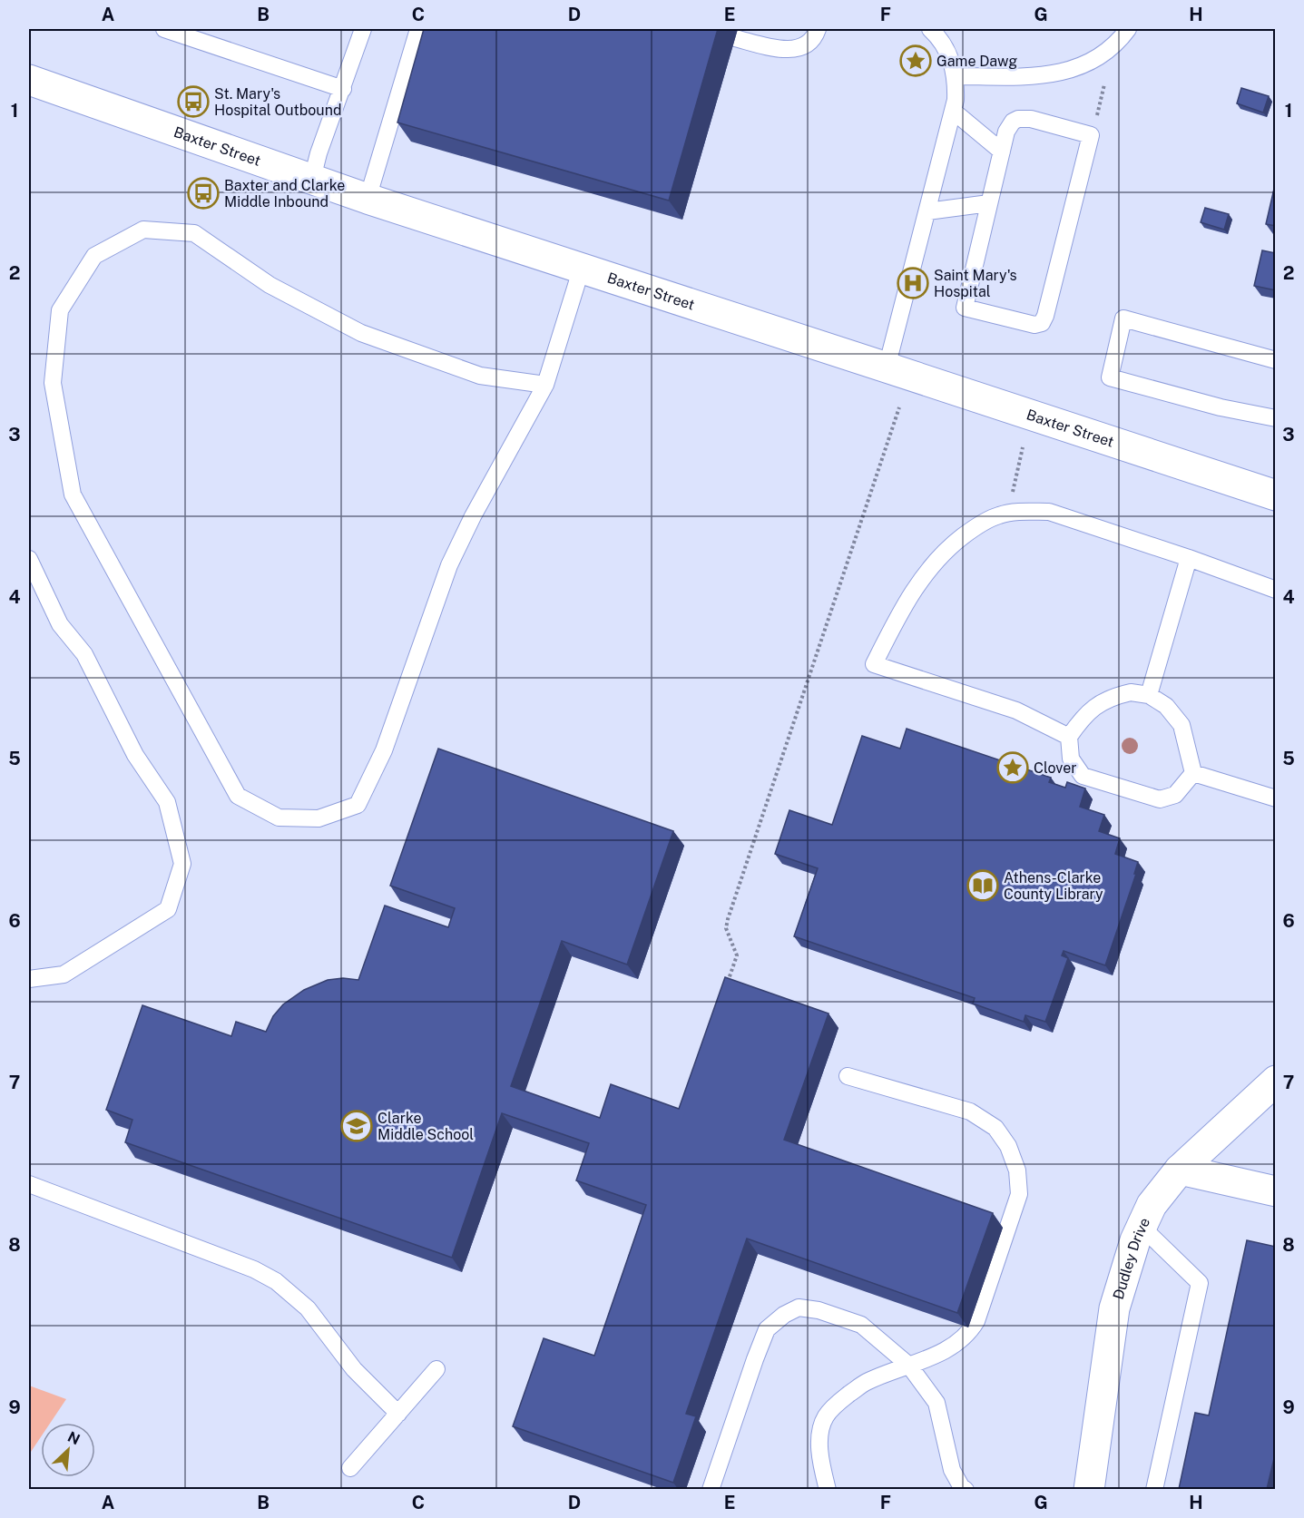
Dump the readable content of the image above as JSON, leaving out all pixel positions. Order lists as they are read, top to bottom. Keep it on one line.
{"streets":{"main road":["Baxter Street","Dudley Drive"]},"places":{"place":["Game Dawg","Clover"],"bus stop":["St. Mary's Hospital Outbound","Baxter and Clarke Middle Inbound"],"hospital":["Saint Mary's Hospital"],"library":["Athens-Clarke County Library"],"school or university":["Clarke Middle School"]},"north":"top right","grid":{"columns":["A","B","C","D","E","F","G","H"],"rows":["1","2","3","4","5","6","7","8","9"]}}
